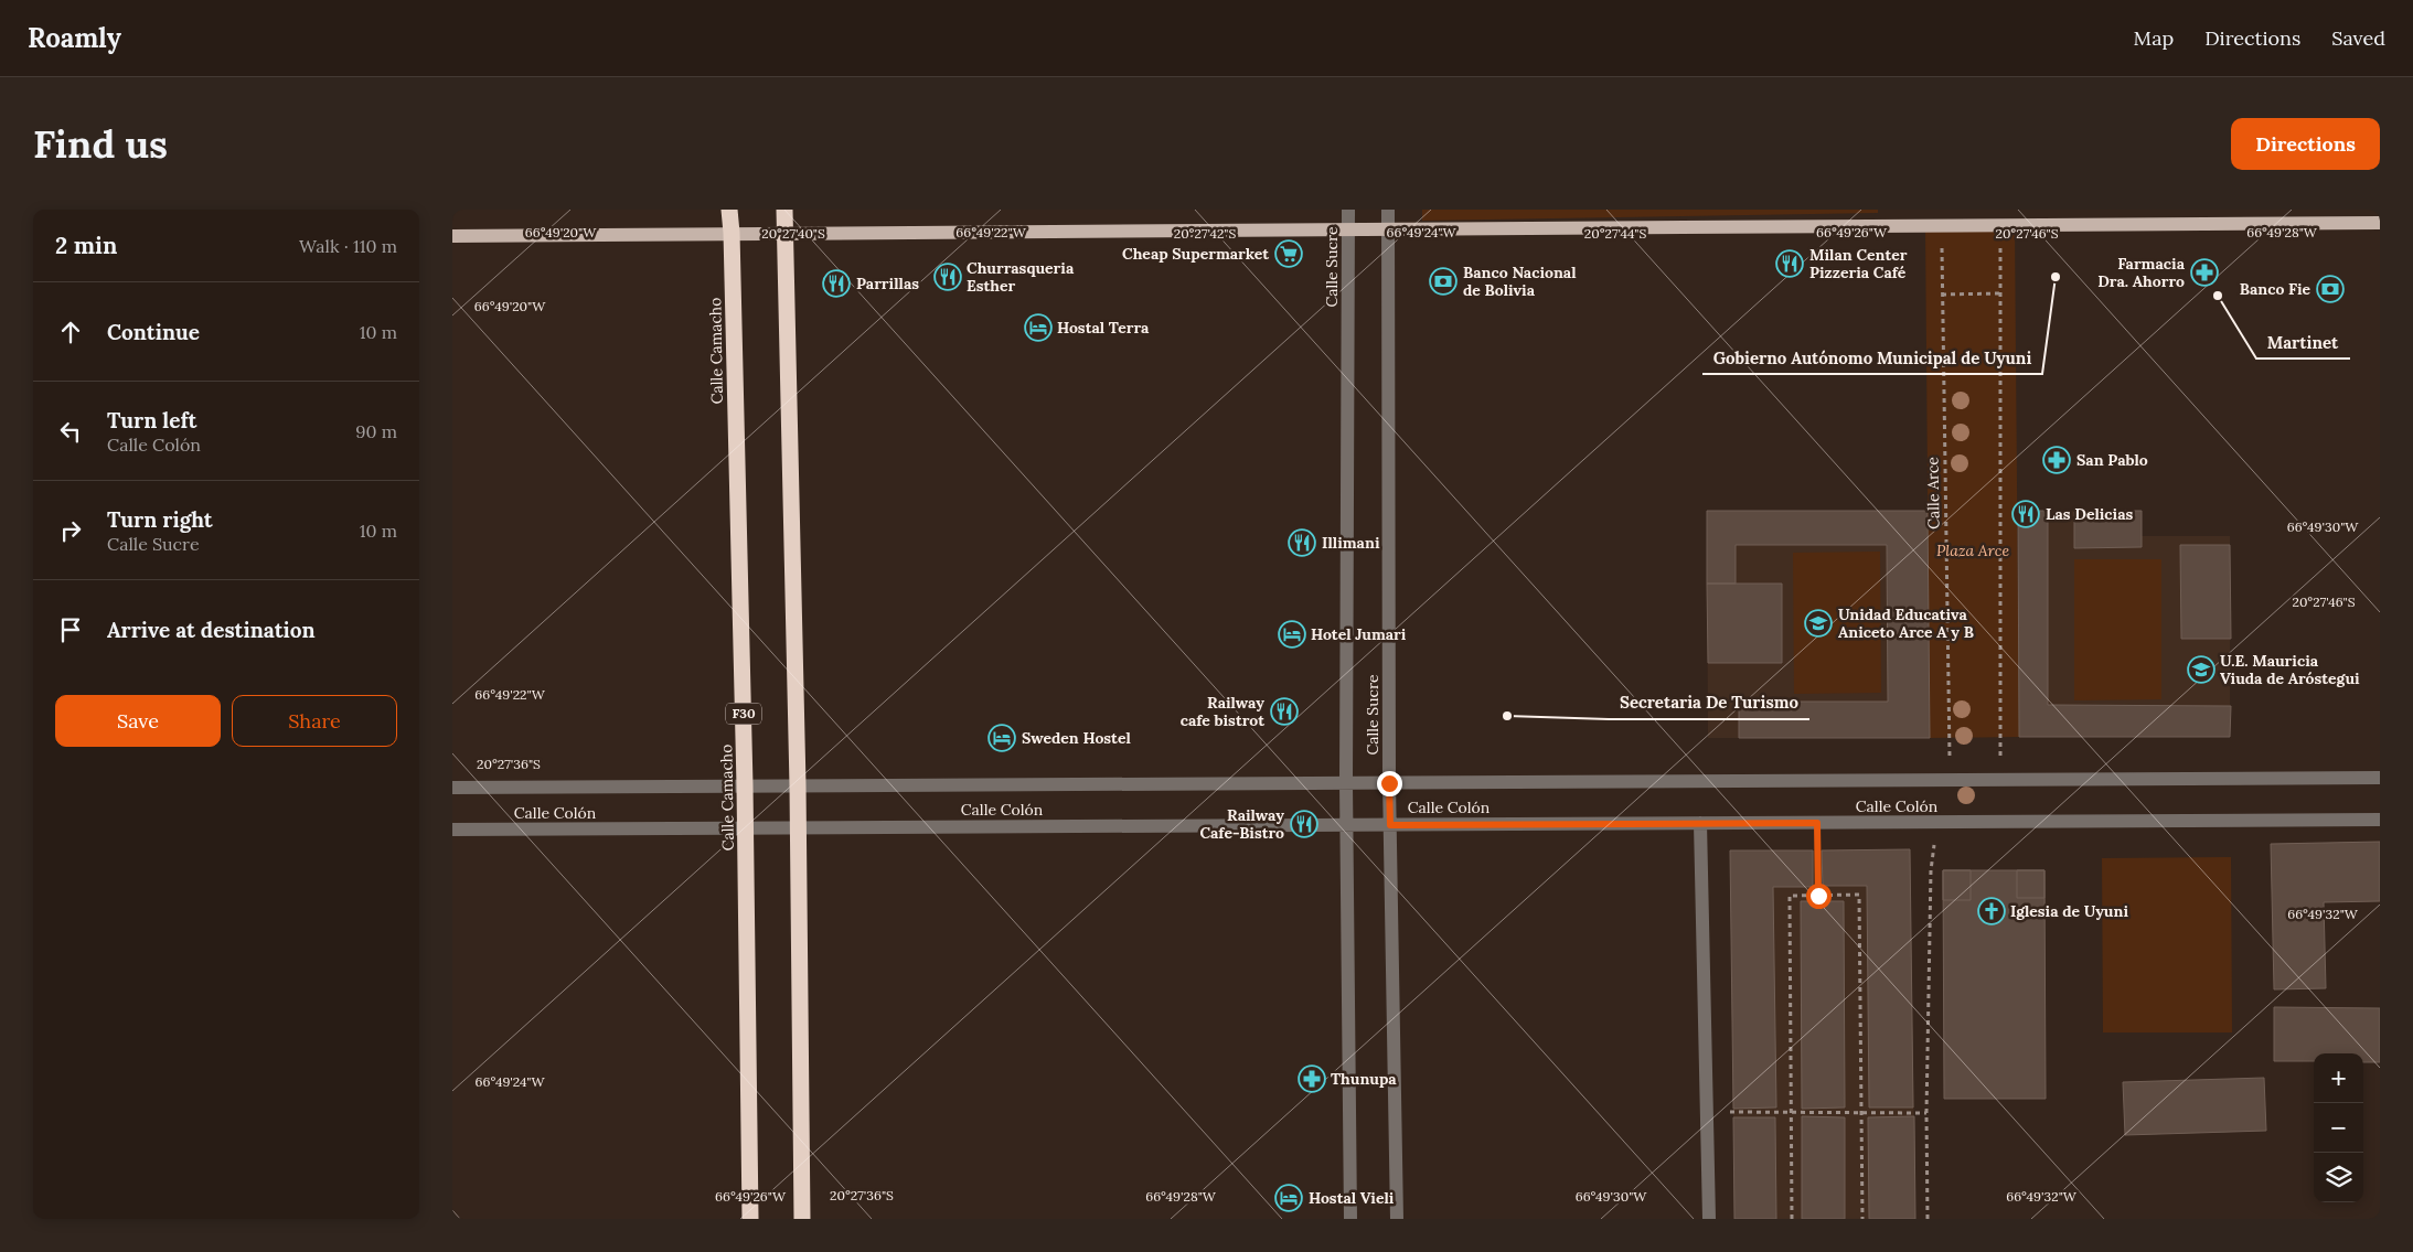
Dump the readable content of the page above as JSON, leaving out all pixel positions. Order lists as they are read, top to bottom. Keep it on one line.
{"streets":{"highway":["Calle Camacho","F30"],"street":["Calle Sucre","Calle Colón"],"path":["Calle Arce"]},"crossings":[["Calle Sucre","Calle Colón"],["Calle Camacho","Calle Colón"],["Calle Arce","Calle Colón"]],"parks":["Plaza Arce"],"places":{"supermarket":["Cheap Supermarket"],"restaurant":["Milan Center Pizzeria Café","Churrasqueria Esther","Parrillas","Las Delicias","Illimani","Railway cafe bistrot","Railway Cafe-Bistro"],"pharmacy":["Farmacia Dra. Ahorro","San Pablo","Thunupa"],"other":["Gobierno Autónomo Municipal de Uyuni","Martinet","Secretaria De Turismo"],"bank":["Banco Nacional de Bolivia","Banco Fie"],"hotel":["Hostal Terra","Hotel Jumari","Sweden Hostel","Hostal Vieli"],"school or university":["Unidad Educativa Aniceto Arce A y B","U.E. Mauricia Viuda de Aróstegui"],"church":["Iglesia de Uyuni"]},"page":{"header":"Roamly","nav":["Map","Directions","Saved"],"buttons":["Directions",["Save","Share"]],"title":"Find us","heading":["2 min","Walk · 110 m"],"list":[["Continue","10 m"],["Turn left","Calle Colón","90 m"],["Turn right","Calle Sucre","10 m"],"Arrive at destination"],"map_buttons":["+","−"]},"coordinates":["66°49'20\"W","66°49'22\"W","66°49'24\"W","66°49'26\"W","66°49'28\"W","20°27'46\"S","20°27'40\"S","20°27'42\"S","20°27'44\"S","66°49'30\"W","20°27'36\"S","66°49'32\"W"]}
